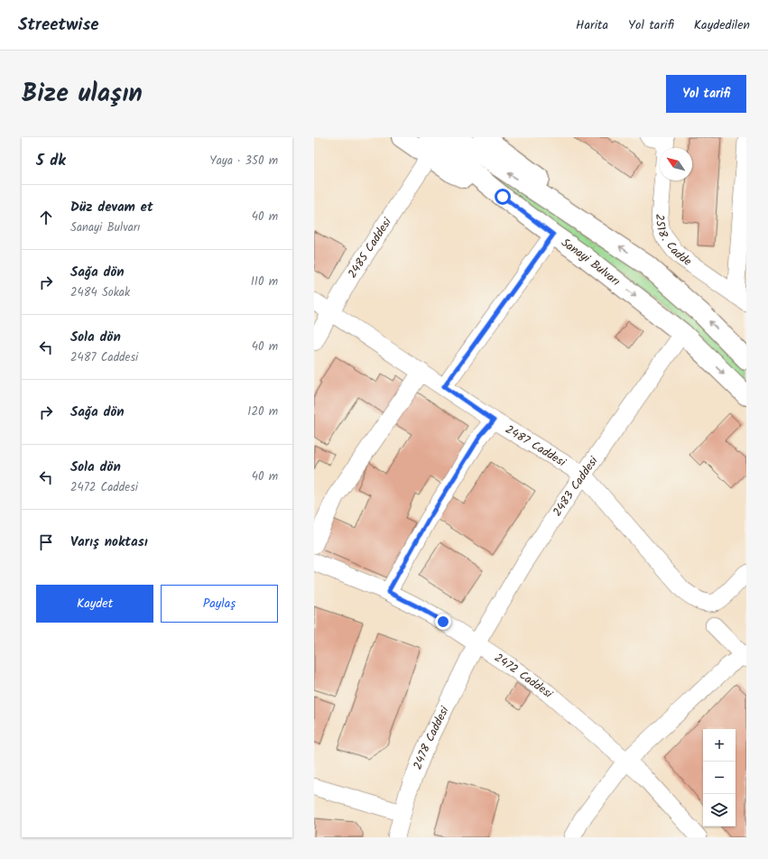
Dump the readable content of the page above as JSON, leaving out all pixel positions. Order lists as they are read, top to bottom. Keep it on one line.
{"streets":{"main road":["Sanayi Bulvarı"],"street":["2518. Cadde","2485 Caddesi","2487 Caddesi","2483 Caddesi","2472 Caddesi","2478 Caddesi"]},"crossings":[["2485 Caddesi","Sanayi Bulvarı"],["2485 Caddesi","2487 Caddesi"],["Sanayi Bulvarı","2483 Caddesi"],["2487 Caddesi","2483 Caddesi"],["2483 Caddesi","2472 Caddesi"],["2483 Caddesi","2478 Caddesi"],["2472 Caddesi","2478 Caddesi"]],"north":"top left","page":{"header":"Streetwise","nav":["Harita","Yol tarifi","Kaydedilen"],"title":"Bize ulaşın","buttons":["Yol tarifi",["Kaydet","Paylaş"]],"heading":["5 dk","Yaya · 350 m"],"list":[["Düz devam et","Sanayi Bulvarı","40 m"],["Sağa dön","2484 Sokak","110 m"],["Sola dön","2487 Caddesi","40 m"],["Sağa dön","120 m"],["Sola dön","2472 Caddesi","40 m"],"Varış noktası"],"map_buttons":["+","−"]}}
